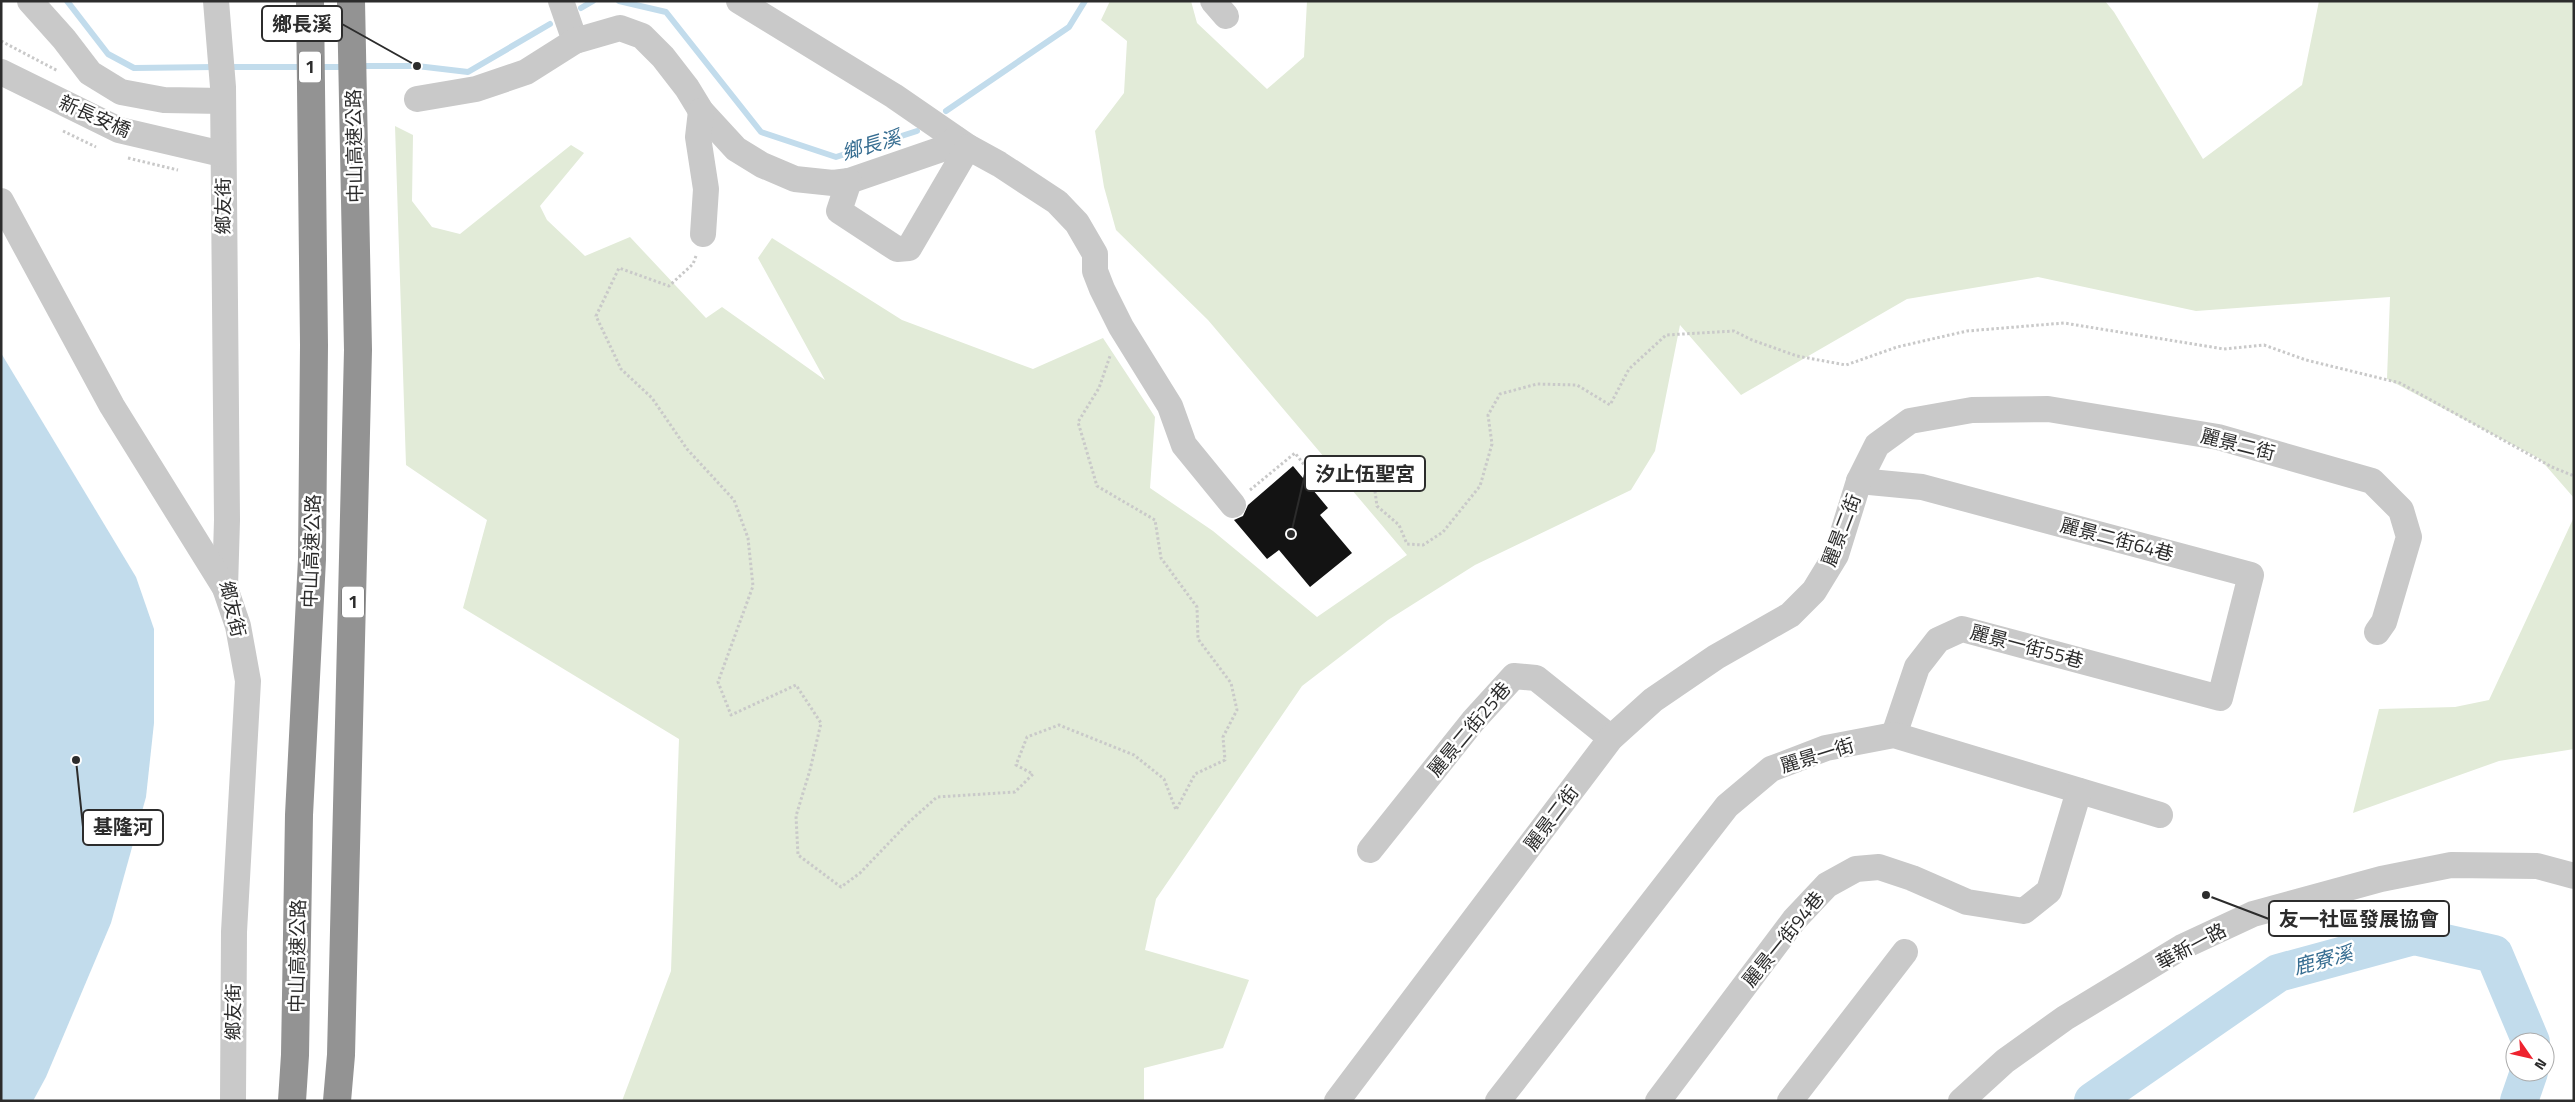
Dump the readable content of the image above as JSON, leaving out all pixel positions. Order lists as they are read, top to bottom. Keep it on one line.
{"streets":{"highway":["1","中山高速公路"],"street":["新長安橋","鄉友街","麗景二街","麗景二街64巷","麗景一街55巷","麗景二街25巷","麗景一街","麗景一街94巷","華新一路"]},"crossings":[["新長安橋","鄉友街"],["麗景二街","麗景二街64巷"],["麗景二街","麗景二街25巷"],["麗景二街64巷","麗景一街55巷"],["麗景一街55巷","麗景一街"],["麗景一街","麗景一街94巷"]],"water":["鄉長溪","鹿寮溪"],"places":["鄉長溪","汐止伍聖宮","基隆河","友一社區發展協會"],"north":"bottom right"}
